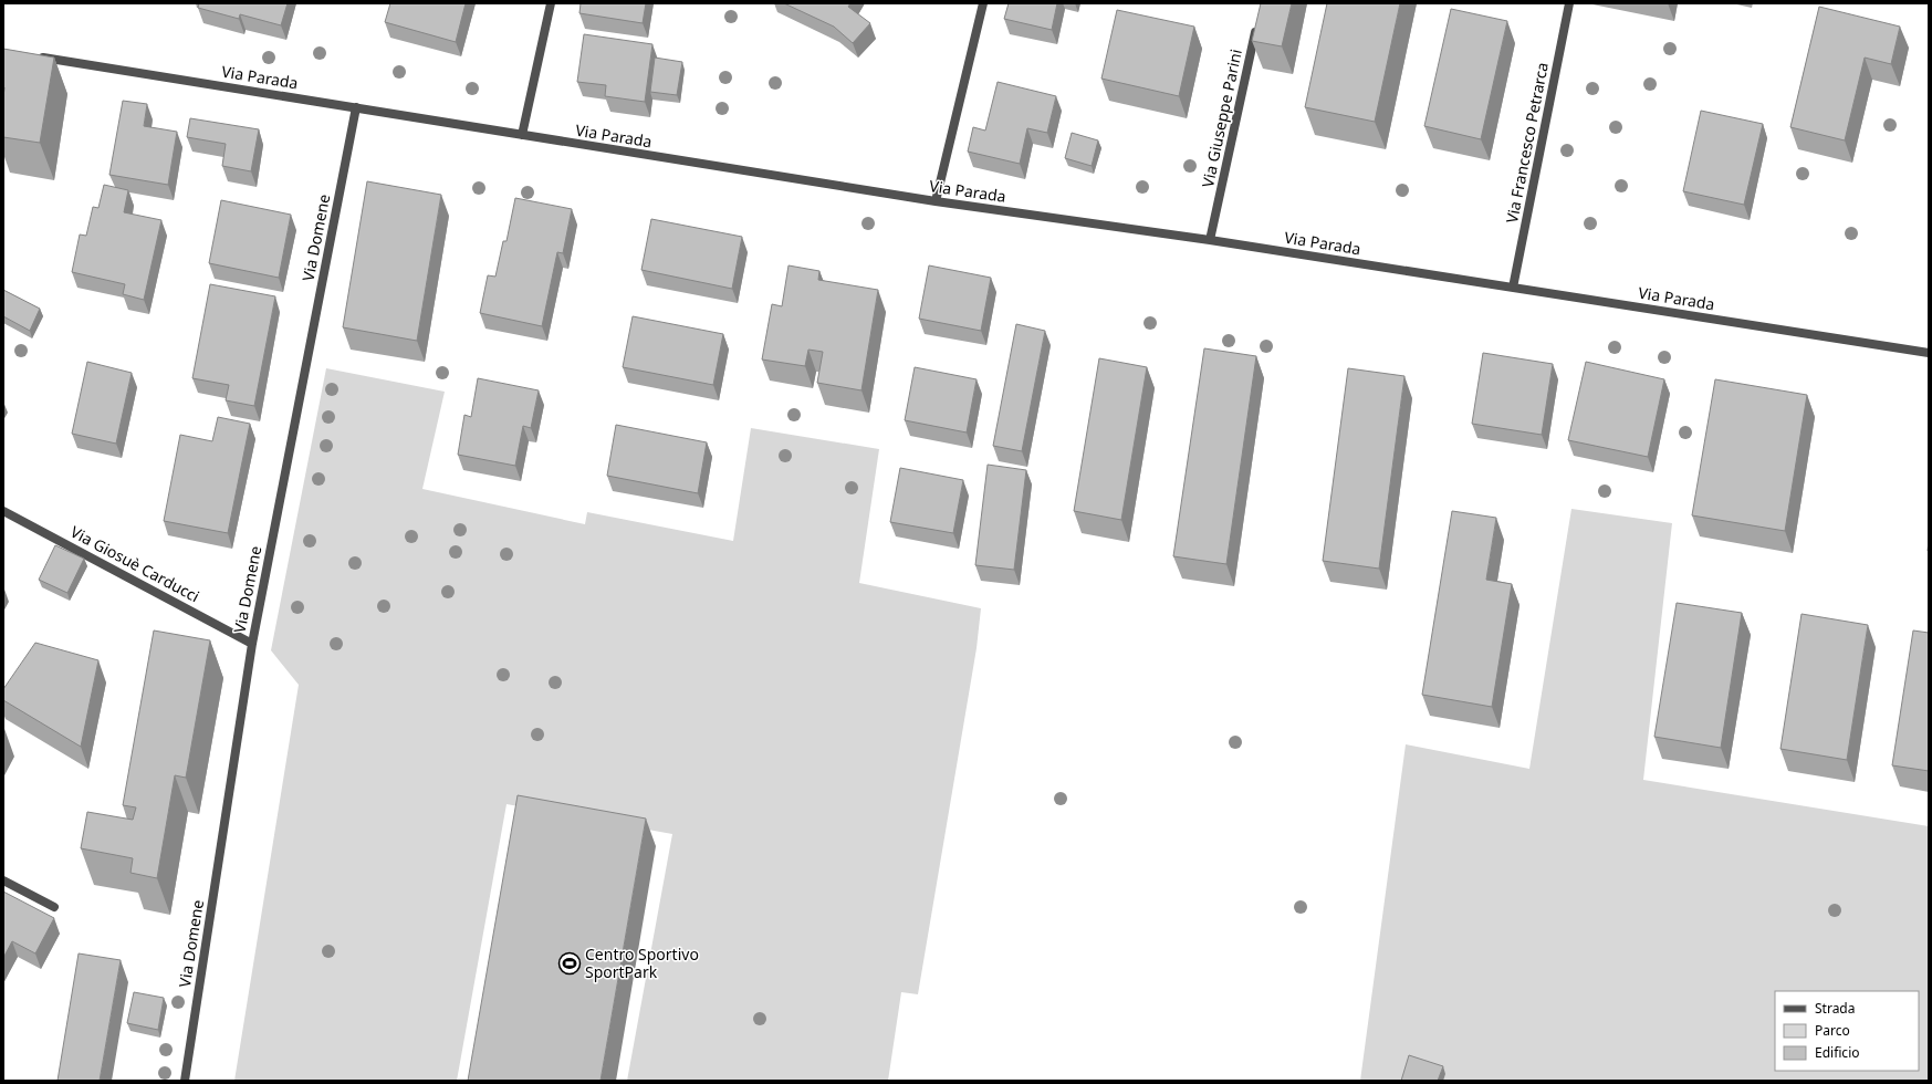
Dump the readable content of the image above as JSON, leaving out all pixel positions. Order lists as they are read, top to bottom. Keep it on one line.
{"streets":{"street":["Via Parada","Via Giuseppe Parini","Via Francesco Petrarca","Via Domene","Via Giosuè Carducci"]},"crossings":[["Via Parada","Via Giuseppe Parini"],["Via Parada","Via Francesco Petrarca"],["Via Parada","Via Domene"],["Via Domene","Via Giosuè Carducci"]],"places":{"sports":["Centro Sportivo SportPark"]},"legend":["Strada","Parco","Edificio"]}
